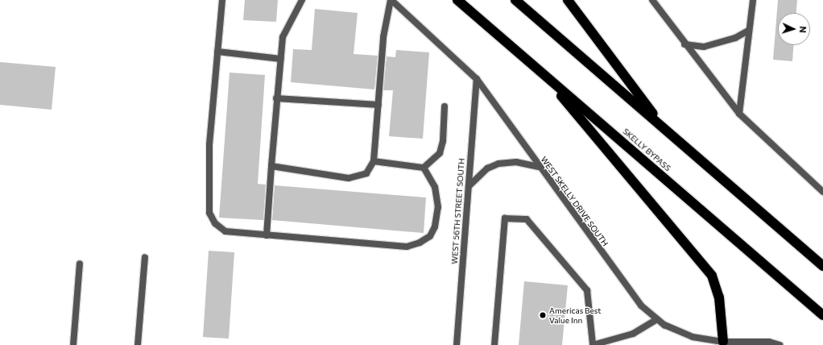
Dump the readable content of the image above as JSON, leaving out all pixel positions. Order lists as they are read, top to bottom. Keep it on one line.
{"streets":{"highway":["SKELLY BYPASS"],"street":["WEST SKELLY DRIVE SOUTH","WEST 56TH STREET SOUTH"]},"crossings":[["WEST SKELLY DRIVE SOUTH","WEST 56TH STREET SOUTH"]],"places":["Americas Best Value Inn"],"north":"right"}
